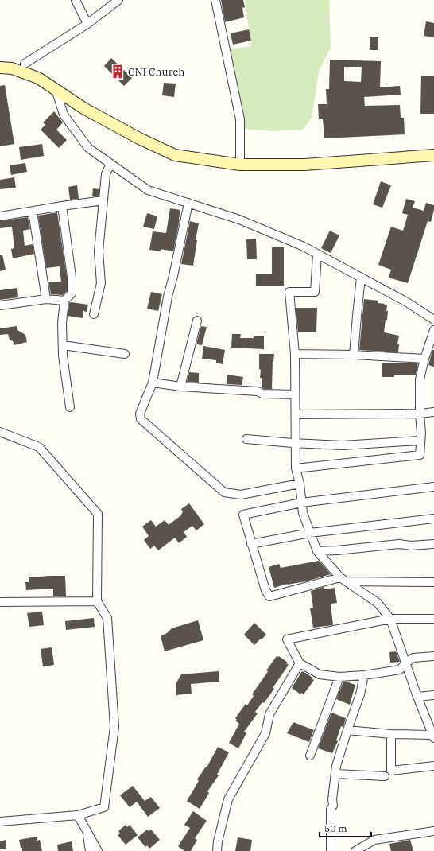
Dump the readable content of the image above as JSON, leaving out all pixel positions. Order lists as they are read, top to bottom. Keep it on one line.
{"places":{"building":["CNI Church"]},"scale_bar":"50 m"}
